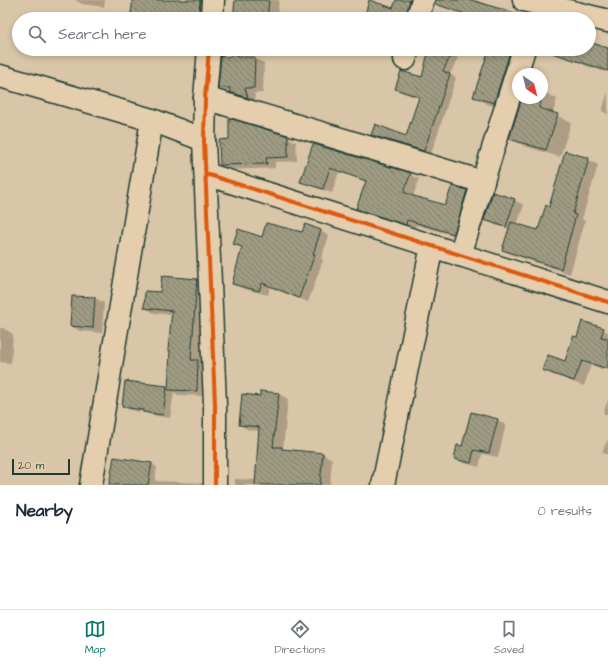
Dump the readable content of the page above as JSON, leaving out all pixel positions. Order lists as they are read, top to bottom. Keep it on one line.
{"scale_bar":"20 m","north":"bottom right","page":{"search":"Search here","scale":"20 m","heading":["Nearby","0 results"],"nav":["Map","Directions","Saved"]}}
